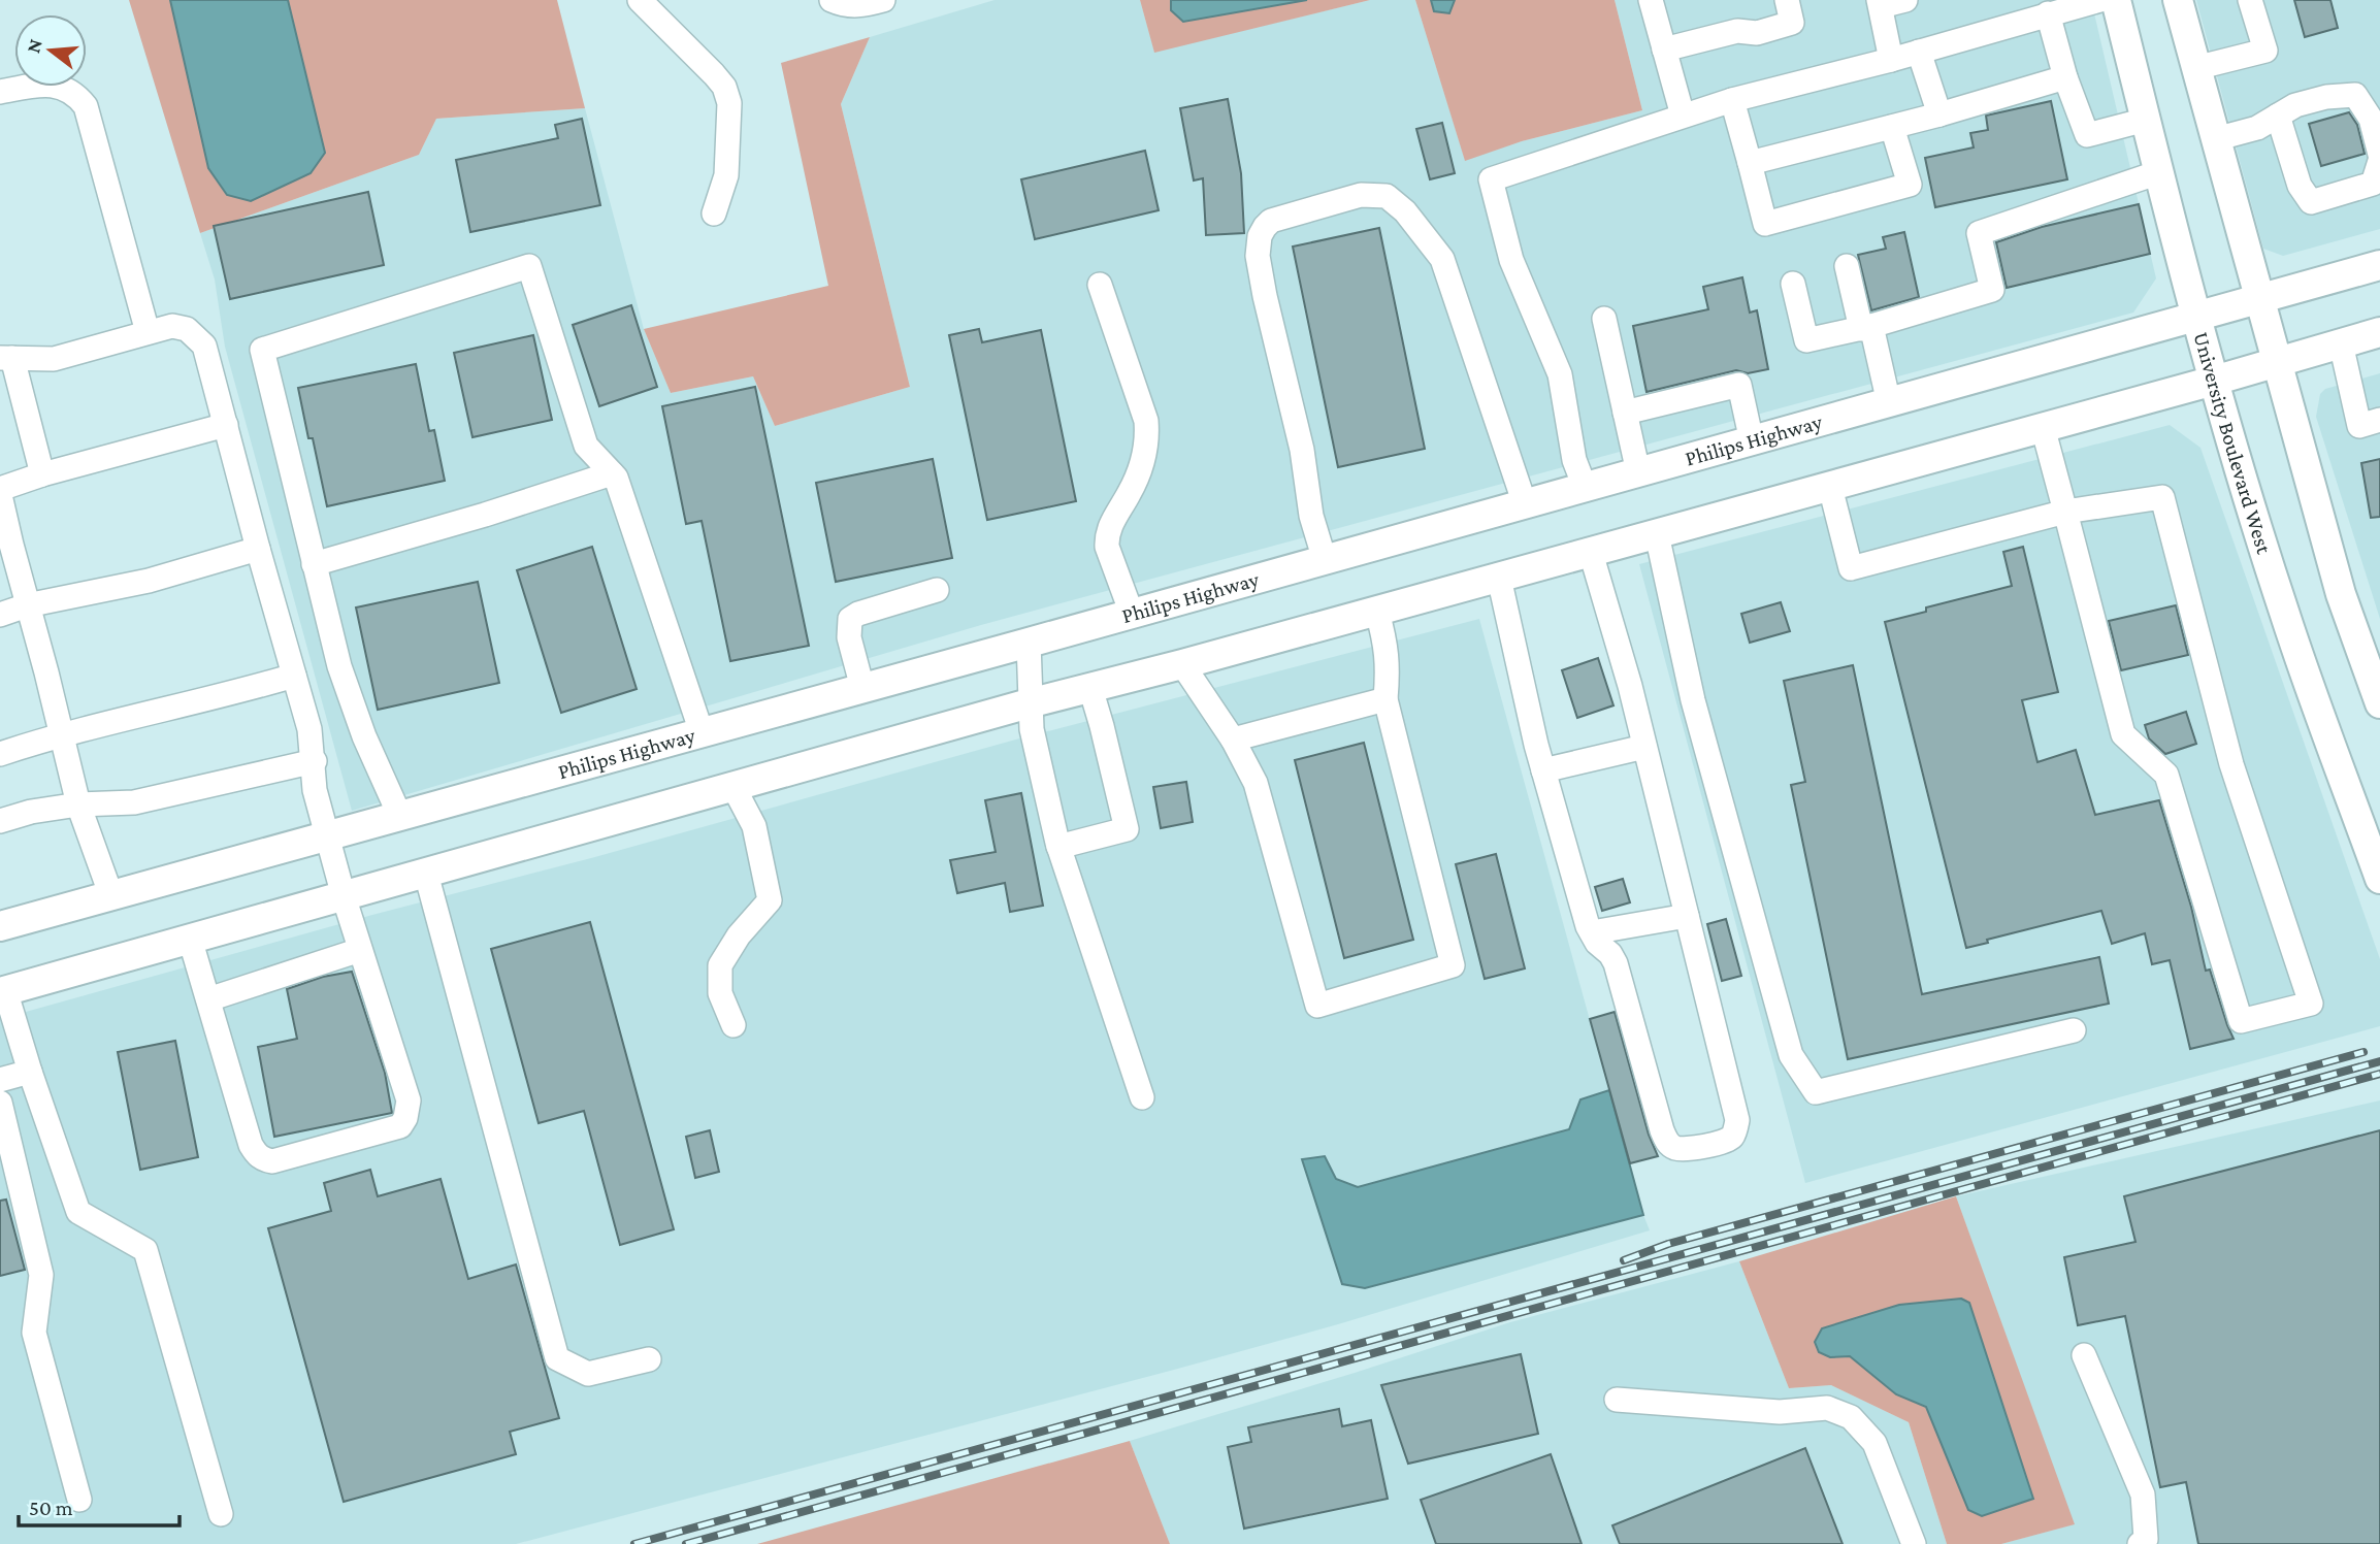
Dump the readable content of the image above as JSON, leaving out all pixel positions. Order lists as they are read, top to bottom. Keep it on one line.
{"streets":{"main road":["Philips Highway","University Boulevard West"]},"crossings":[["Philips Highway","University Boulevard West"]],"scale_bar":"50 m","north":"left"}
